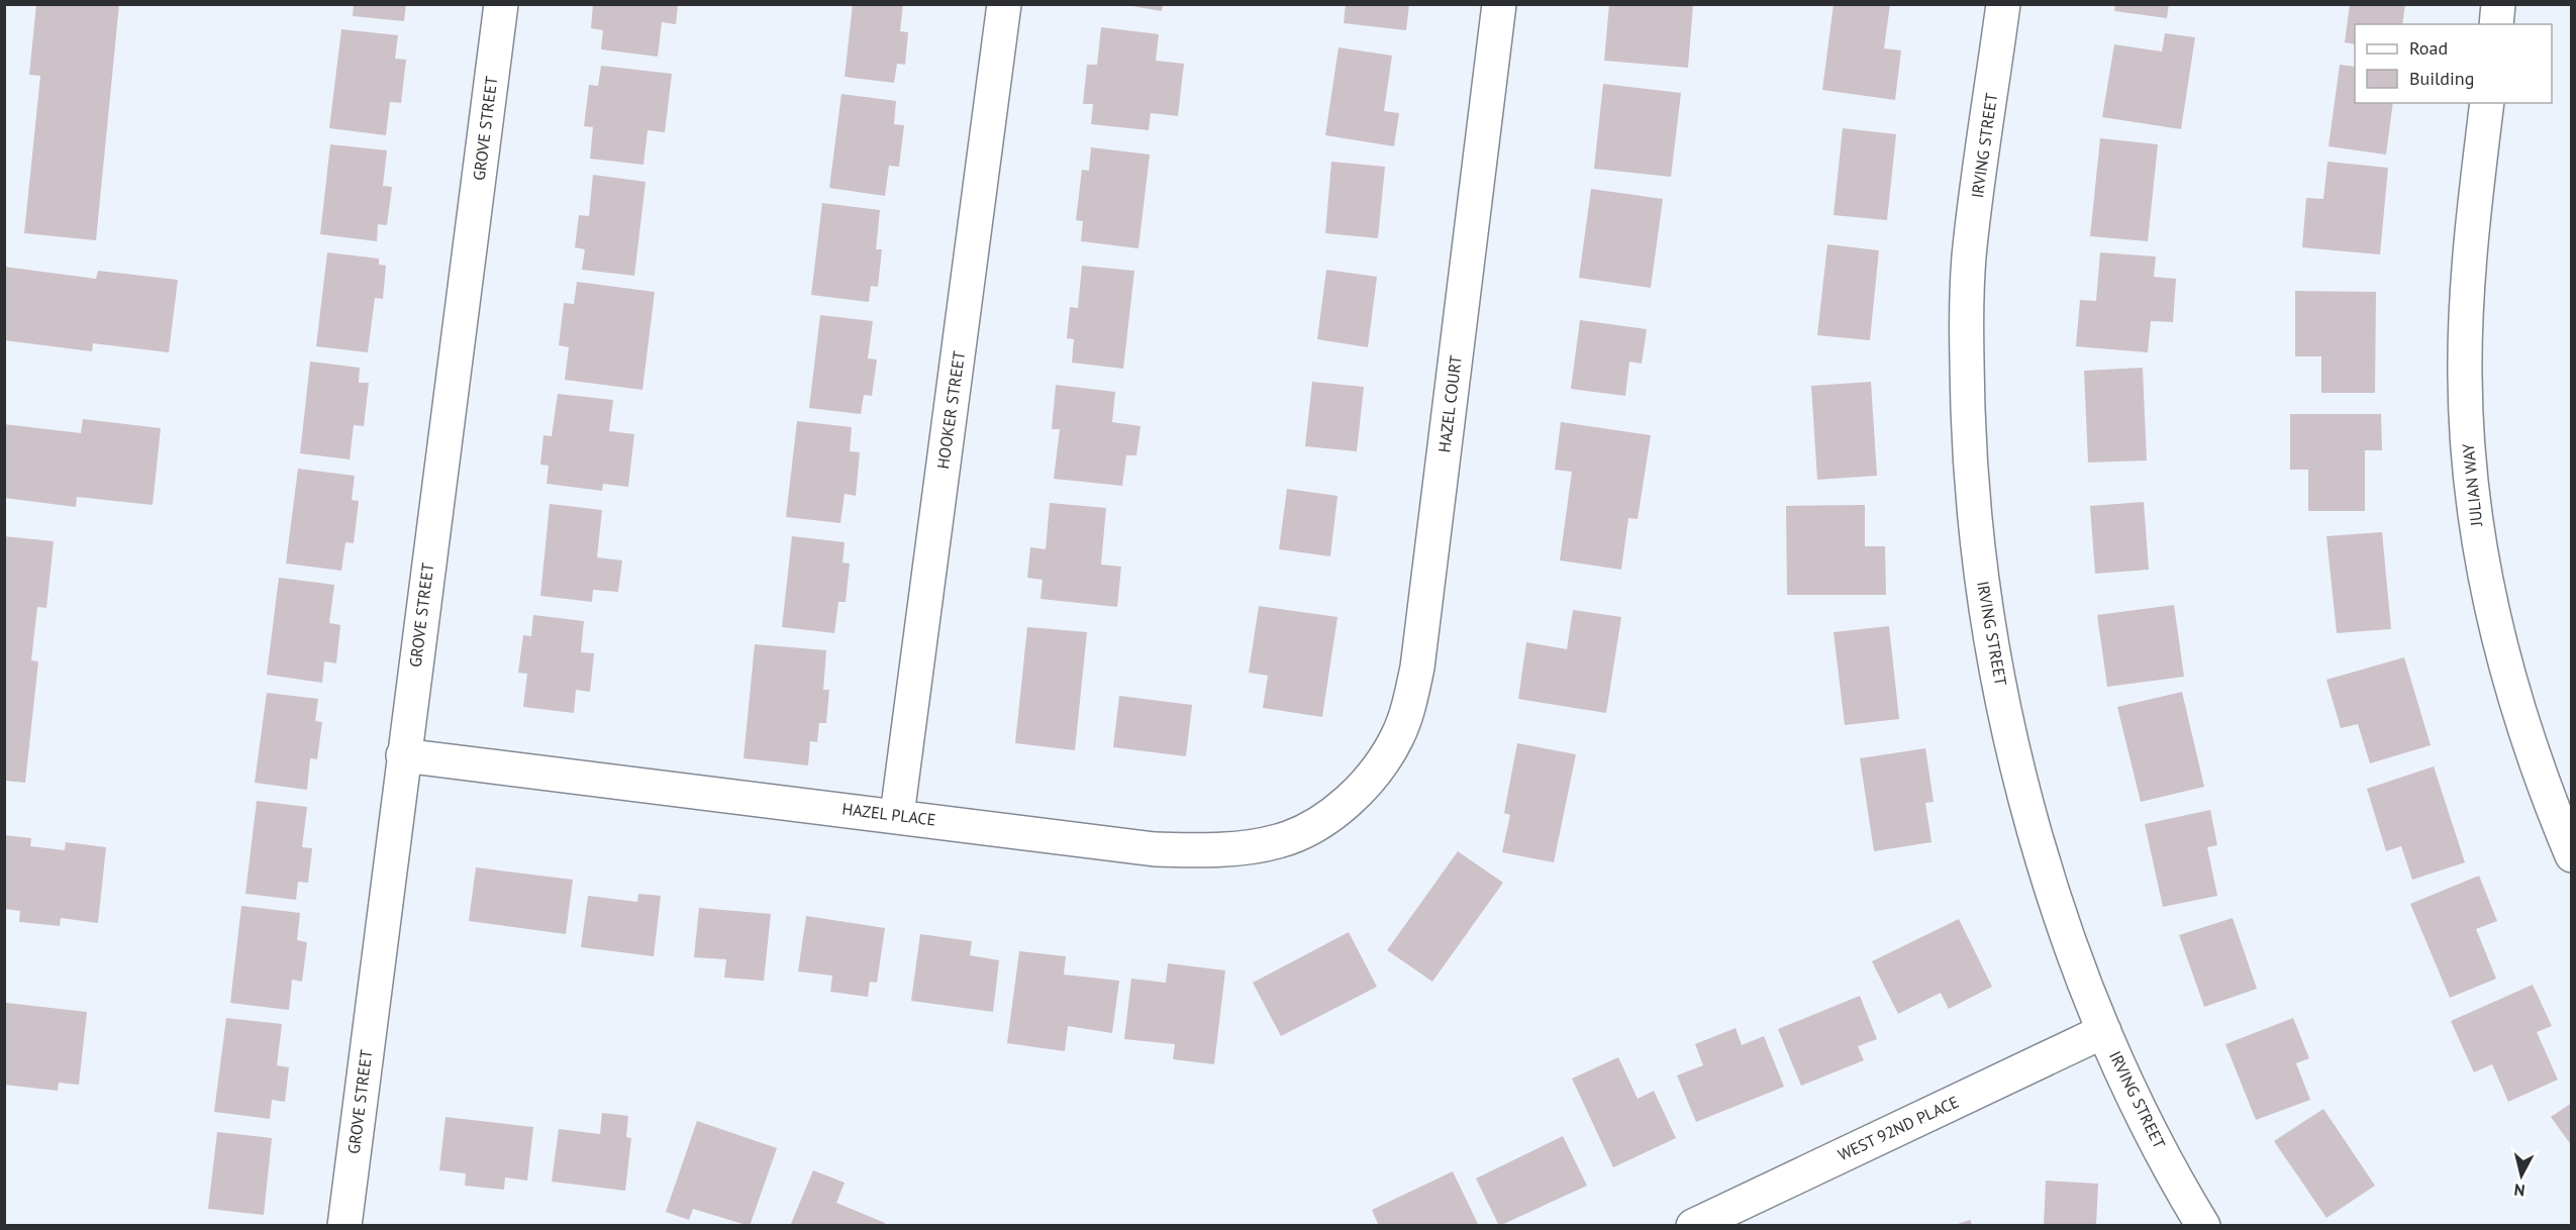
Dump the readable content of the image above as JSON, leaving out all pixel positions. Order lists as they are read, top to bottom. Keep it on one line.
{"streets":{"street":["GROVE STREET","IRVING STREET","HAZEL COURT","HOOKER STREET","JULIAN WAY","HAZEL PLACE","WEST 92ND PLACE"]},"crossings":[["GROVE STREET","HAZEL PLACE"],["IRVING STREET","WEST 92ND PLACE"],["HAZEL COURT","HAZEL PLACE"],["HOOKER STREET","HAZEL PLACE"]],"legend":["Road","Building"],"north":"bottom"}
